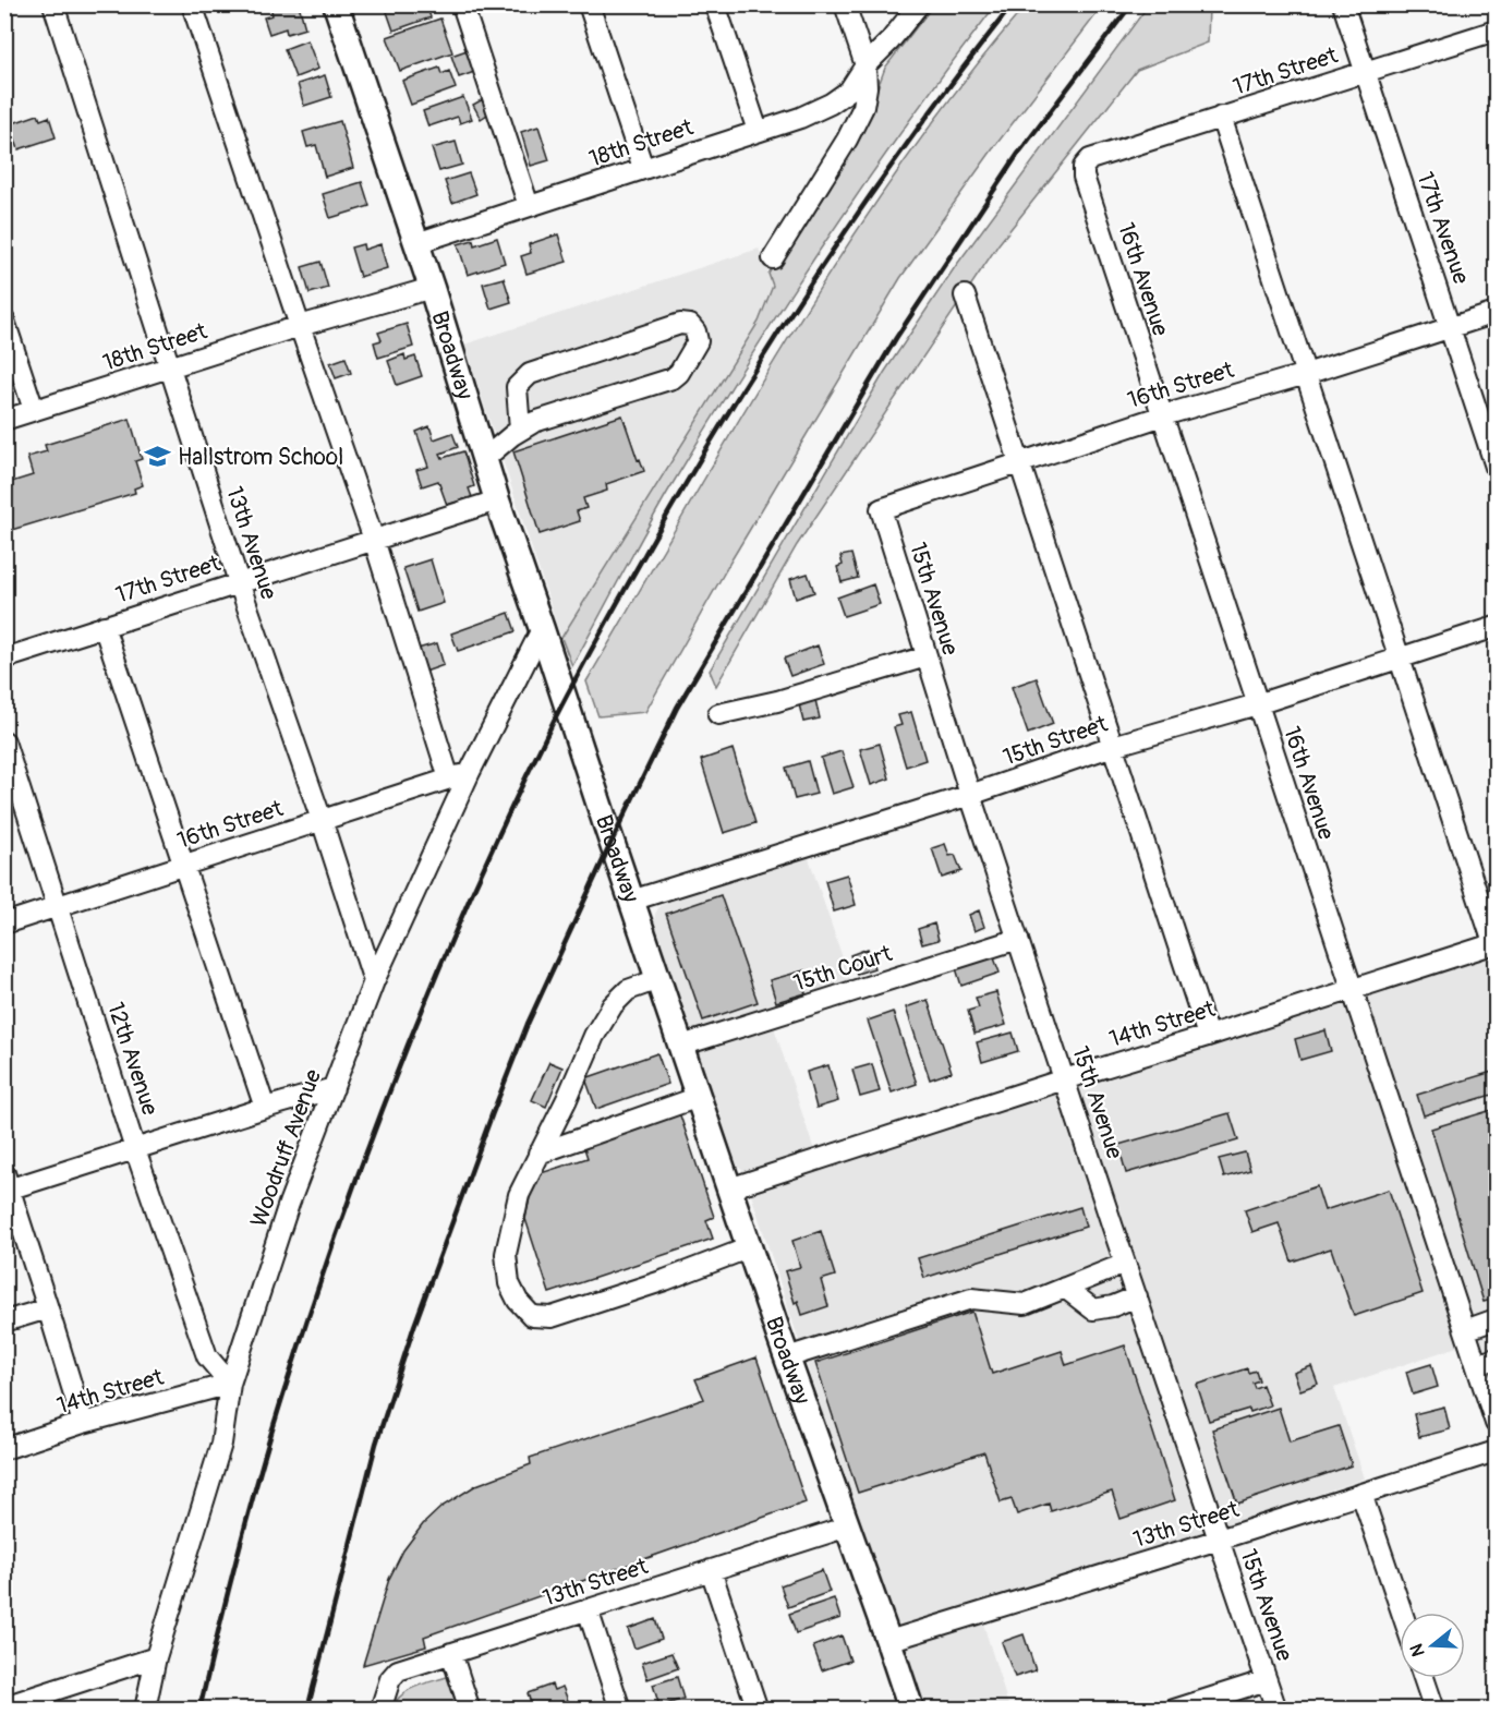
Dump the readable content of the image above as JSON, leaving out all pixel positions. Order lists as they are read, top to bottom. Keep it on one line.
{"streets":{"main road":["Broadway"],"street":["17th Street","18th Street","17th Avenue","16th Avenue","16th Street","13th Avenue","15th Avenue","15th Street","15th Court","14th Street","12th Avenue","Woodruff Avenue","13th Street"]},"crossings":[["17th Street","17th Avenue"],["17th Street","16th Avenue"],["17th Street","Broadway"],["17th Street","13th Avenue"],["18th Street","Broadway"],["18th Street","13th Avenue"],["17th Avenue","16th Street"],["16th Avenue","16th Street"],["16th Avenue","15th Street"],["16th Avenue","14th Street"],["Broadway","15th Street"],["Broadway","15th Court"],["Broadway","14th Street"],["Broadway","Woodruff Avenue"],["Broadway","13th Street"],["16th Street","13th Avenue"],["16th Street","15th Avenue"],["16th Street","12th Avenue"],["16th Street","Woodruff Avenue"],["13th Avenue","Woodruff Avenue"],["15th Avenue","15th Street"],["15th Avenue","15th Court"],["15th Avenue","14th Street"],["15th Avenue","13th Street"],["14th Street","12th Avenue"],["14th Street","Woodruff Avenue"],["12th Avenue","Woodruff Avenue"]],"places":{"school or university":["Hallstrom School"]},"north":"left"}
